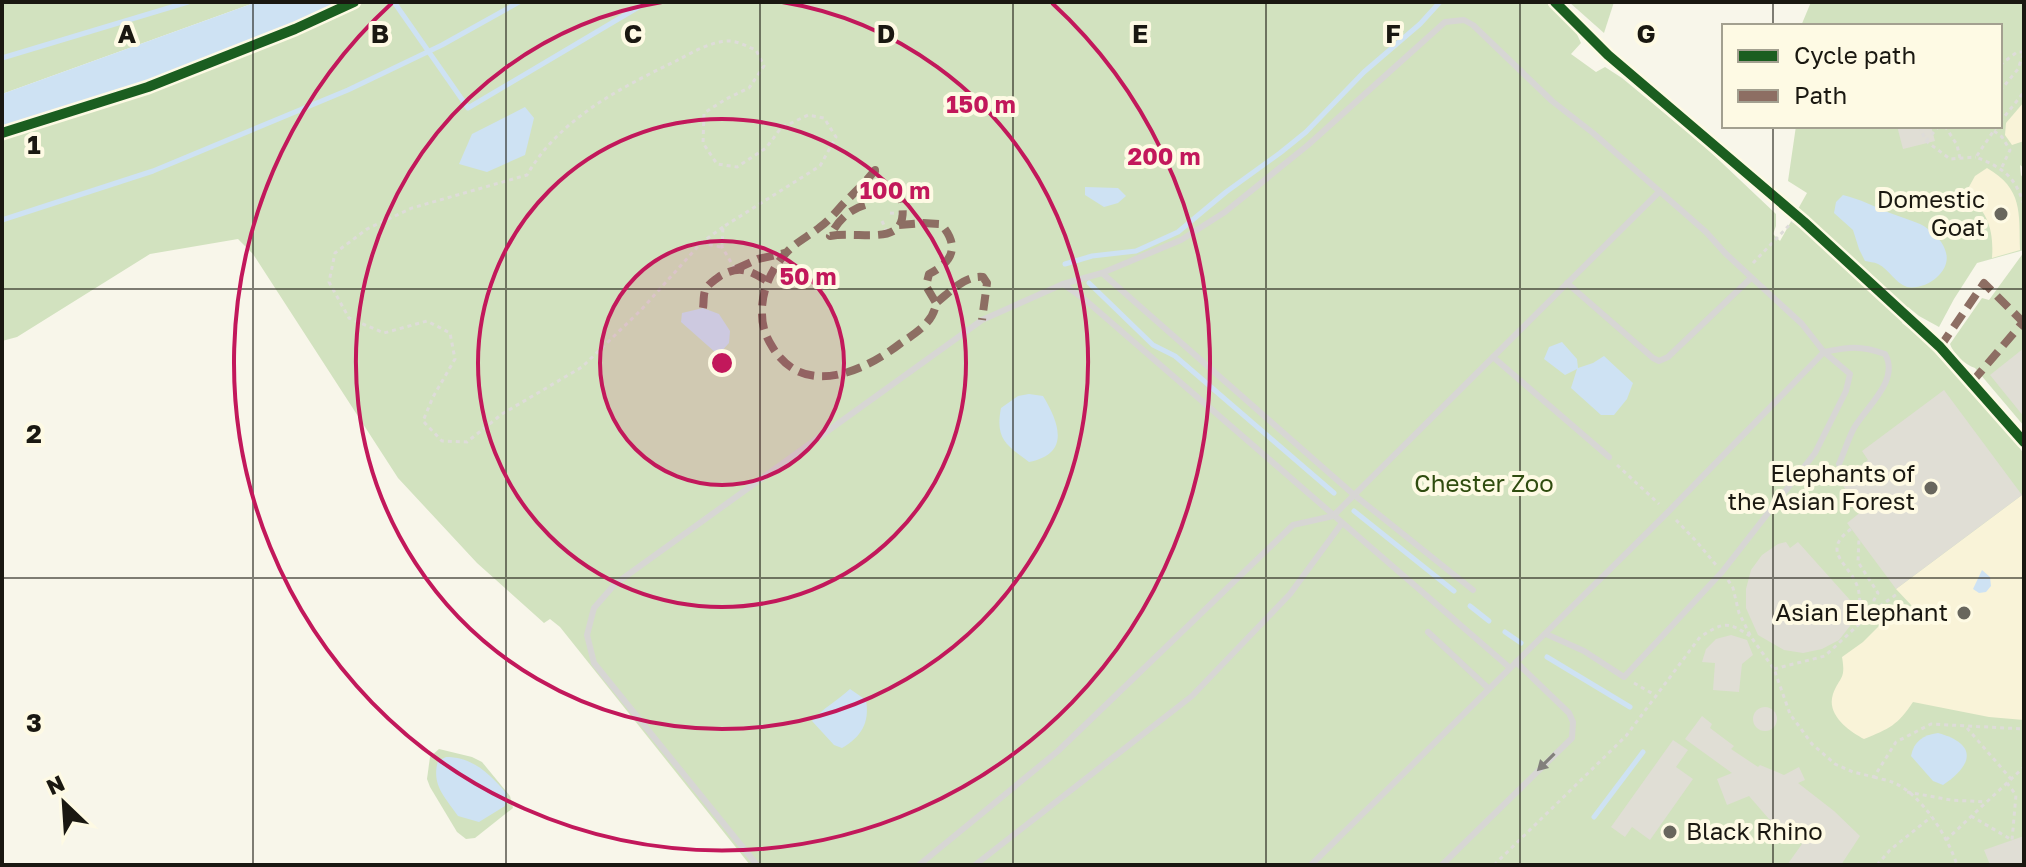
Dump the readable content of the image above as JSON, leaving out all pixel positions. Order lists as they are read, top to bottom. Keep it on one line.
{"parks":["Chester Zoo"],"places":["Domestic Goat","Elephants of the Asian Forest","Asian Elephant","Black Rhino"],"legend":["Cycle path","Path"],"north":"top left","grid":{"columns":["A","B","C","D","E","F","G"],"rows":["1","2","3"]},"rings":["150 m","200 m","100 m","50 m"]}
